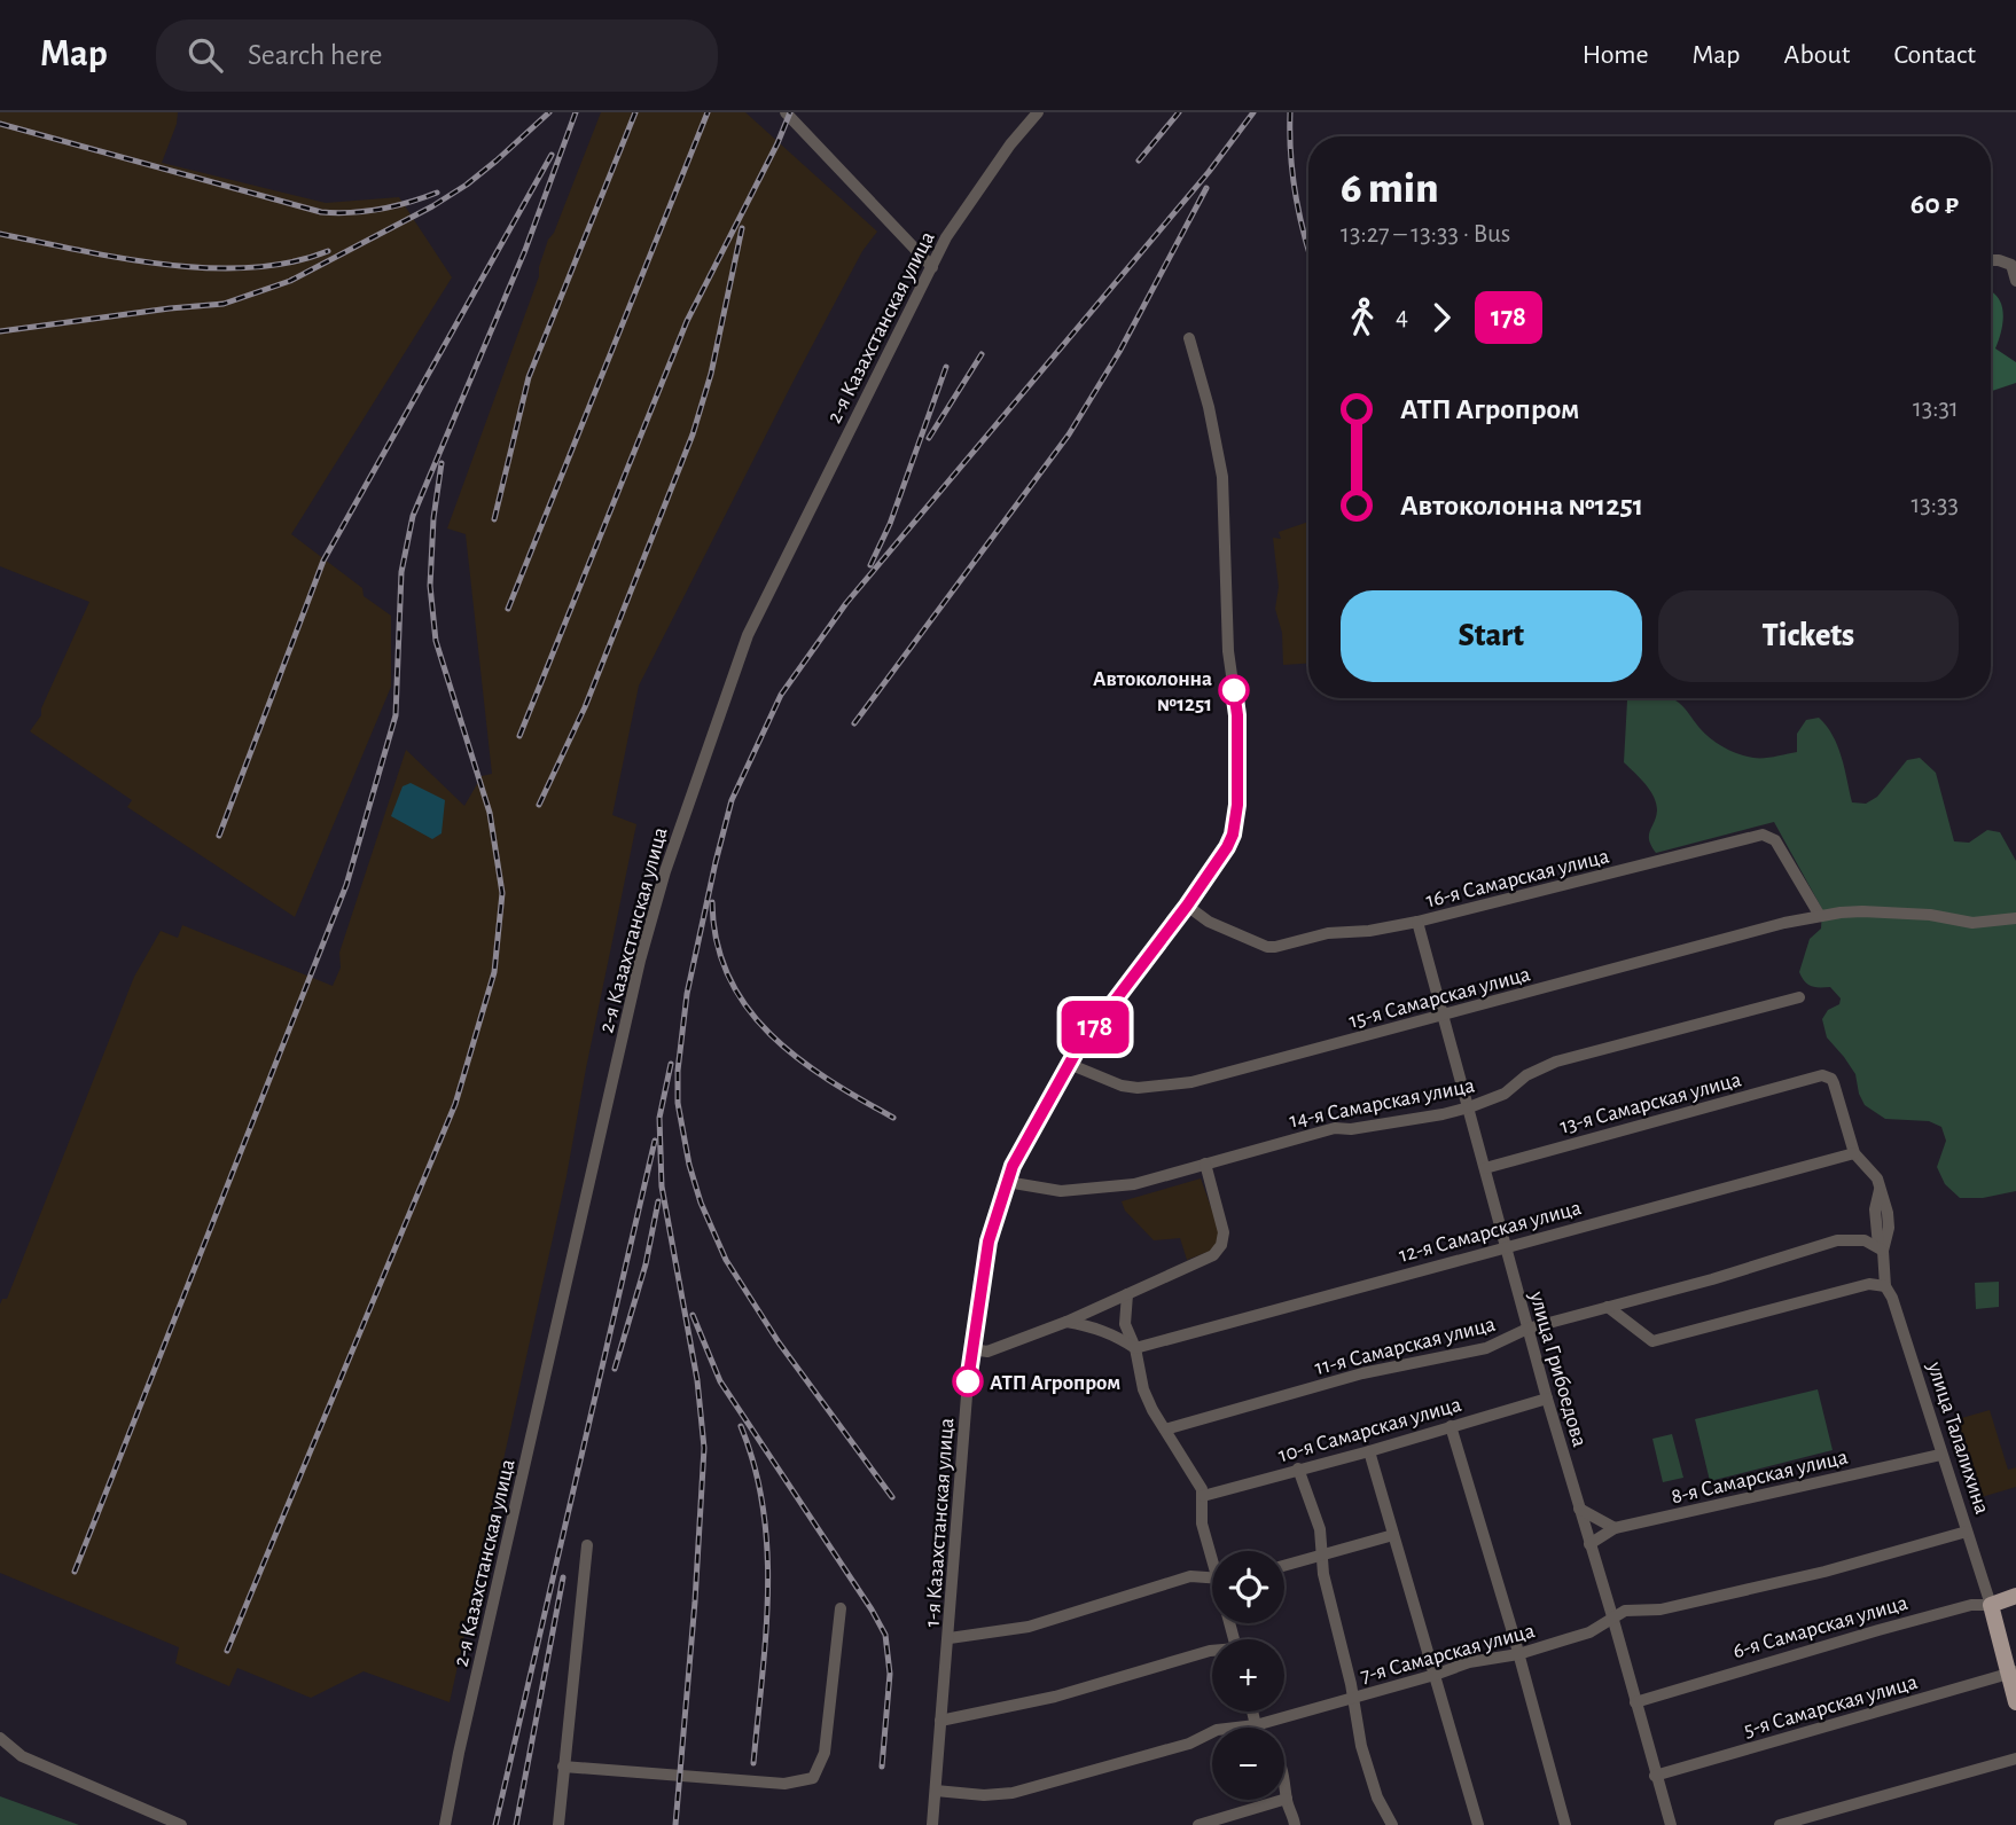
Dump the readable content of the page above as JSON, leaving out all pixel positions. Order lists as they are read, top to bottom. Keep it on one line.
{"streets":{"main road":["улица Талалихина","6-я Самарская улица"],"street":["2-я Казахстанская улица","16-я Самарская улица","15-я Самарская улица","14-я Самарская улица","13-я Самарская улица","12-я Самарская улица","11-я Самарская улица","улица Грибоедова","10-я Самарская улица","8-я Самарская улица","1-я Казахстанская улица","7-я Самарская улица","5-я Самарская улица"]},"crossings":[["16-я Самарская улица","15-я Самарская улица"],["16-я Самарская улица","улица Грибоедова"],["16-я Самарская улица","1-я Казахстанская улица"],["15-я Самарская улица","улица Грибоедова"],["15-я Самарская улица","1-я Казахстанская улица"],["14-я Самарская улица","улица Грибоедова"],["14-я Самарская улица","1-я Казахстанская улица"],["13-я Самарская улица","улица Грибоедова"],["13-я Самарская улица","улица Талалихина"],["12-я Самарская улица","улица Грибоедова"],["12-я Самарская улица","улица Талалихина"],["11-я Самарская улица","улица Грибоедова"],["11-я Самарская улица","улица Талалихина"],["улица Грибоедова","10-я Самарская улица"],["улица Грибоедова","8-я Самарская улица"],["улица Грибоедова","6-я Самарская улица"],["улица Грибоедова","7-я Самарская улица"],["улица Грибоедова","5-я Самарская улица"],["улица Талалихина","8-я Самарская улица"],["улица Талалихина","6-я Самарская улица"],["улица Талалихина","7-я Самарская улица"],["улица Талалихина","5-я Самарская улица"],["1-я Казахстанская улица","7-я Самарская улица"]],"places":["Автоколонна №1251","АТП Агропром"],"lines":["bus line 178"],"page":{"header":"Map","search":"Search here","nav":["Home","Map","About","Contact"],"on_map":"178","heading":["6 min","13:27 – 13:33 · Bus","60 ₽"],"legs":["4","178"],"list":[{"name":"АТП Агропром","value":"13:31"},{"name":"Автоколонна №1251","value":"13:33"}],"buttons":["Start","Tickets"],"map_buttons":["+","−"]}}
